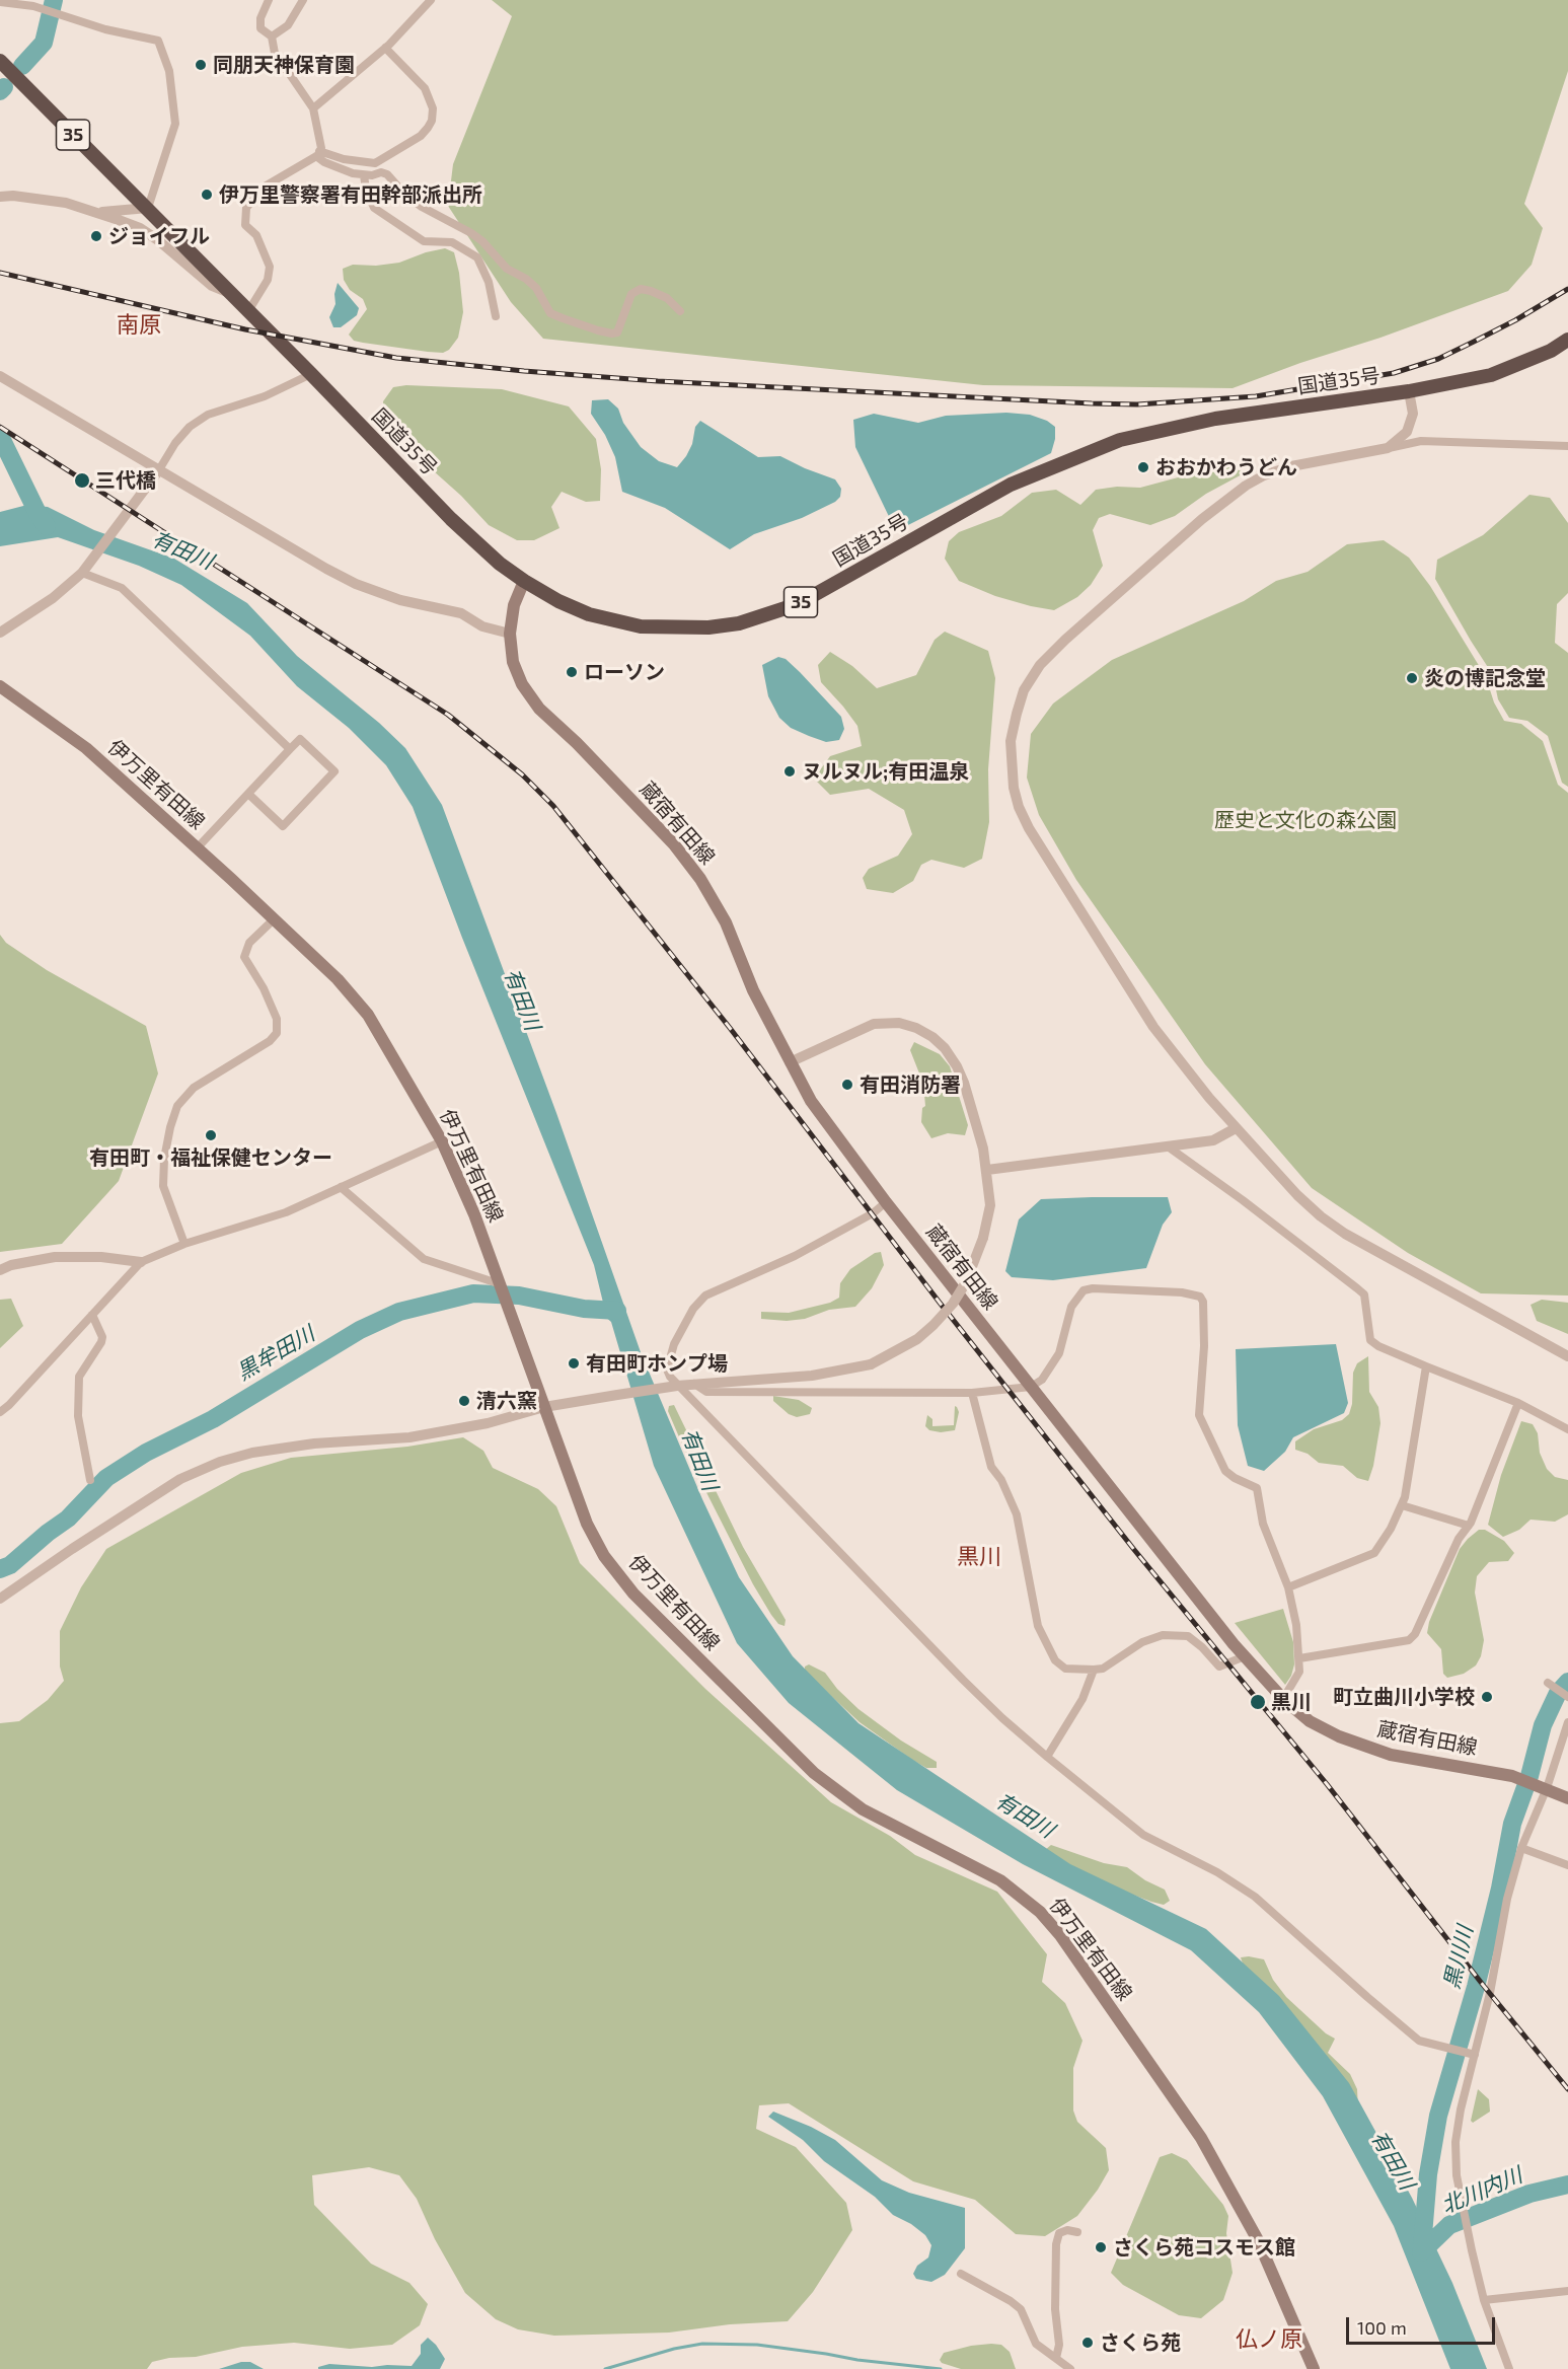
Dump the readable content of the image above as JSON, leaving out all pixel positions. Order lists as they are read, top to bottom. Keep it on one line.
{"streets":{"highway":["35","国道35号"],"main road":["伊万里有田線","蔵宿有田線"]},"crossings":[["35","国道35号"],["国道35号","蔵宿有田線"]],"districts":["南原","黒川","仏ノ原"],"water":["有田川","黒牟田川","黒川川","北川内川"],"parks":["歴史と文化の森公園"],"places":["同朋天神保育園","伊万里警察署有田幹部派出所","ジョイフル","おおかわうどん","三代橋","ローソン","炎の博記念堂","ヌルヌル;有田温泉","有田消防署","有田町・福祉保健センター","有田町ホンプ場","清六窯","町立曲川小学校","黒川","さくら苑コスモス館","さくら苑"],"scale_bar":"100 m"}
